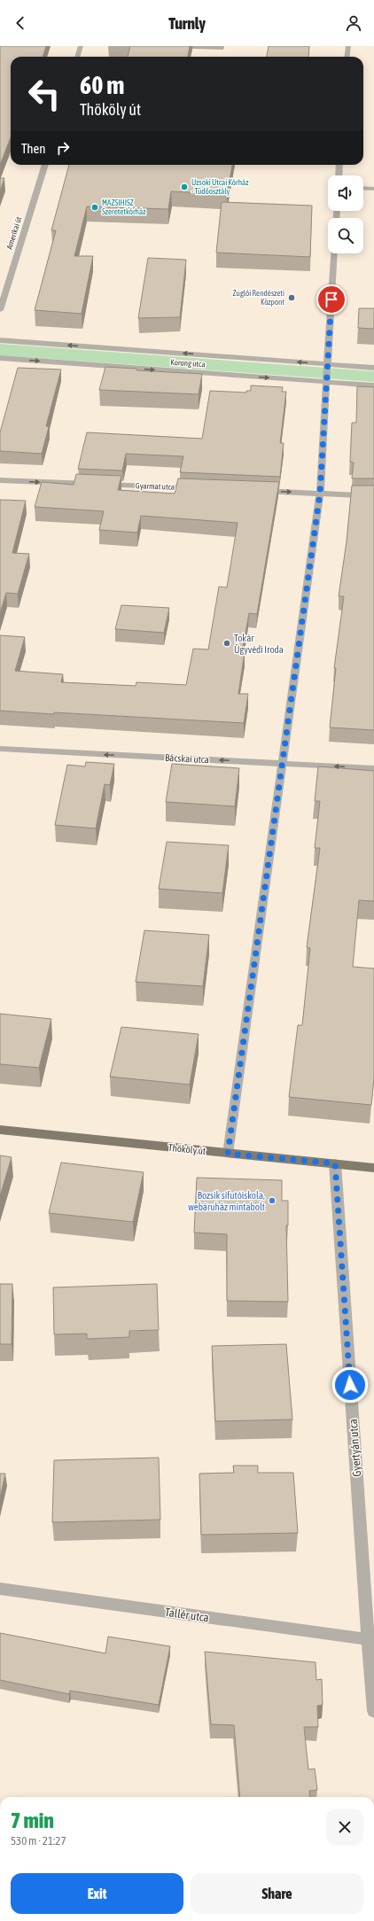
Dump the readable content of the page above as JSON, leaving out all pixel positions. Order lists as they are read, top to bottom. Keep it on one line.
{"streets":{"main road":["Thököly út"],"street":["Amerikai út","Korong utca","Gyarmat utca","Bácskai utca","Gyertyán utca","Tallér utca"]},"crossings":[["Thököly út","Gyertyán utca"],["Gyertyán utca","Tallér utca"]],"one_way":["Gyarmat utca","Bácskai utca"],"places":["Uzsoki Utcai Kórház - Tüdőosztály","MAZSIHISZ Szeretetkórház","Zuglói Rendészeti Központ","Tokár Ügyvédi Iroda","Bozsik sífutóiskola, webáruház mintabolt"],"page":{"header":"Turnly","turn":["60 m","Thököly út"],"then":"Then","heading":["7 min","530 m · 21:27"],"buttons":["Exit","Share"]}}
